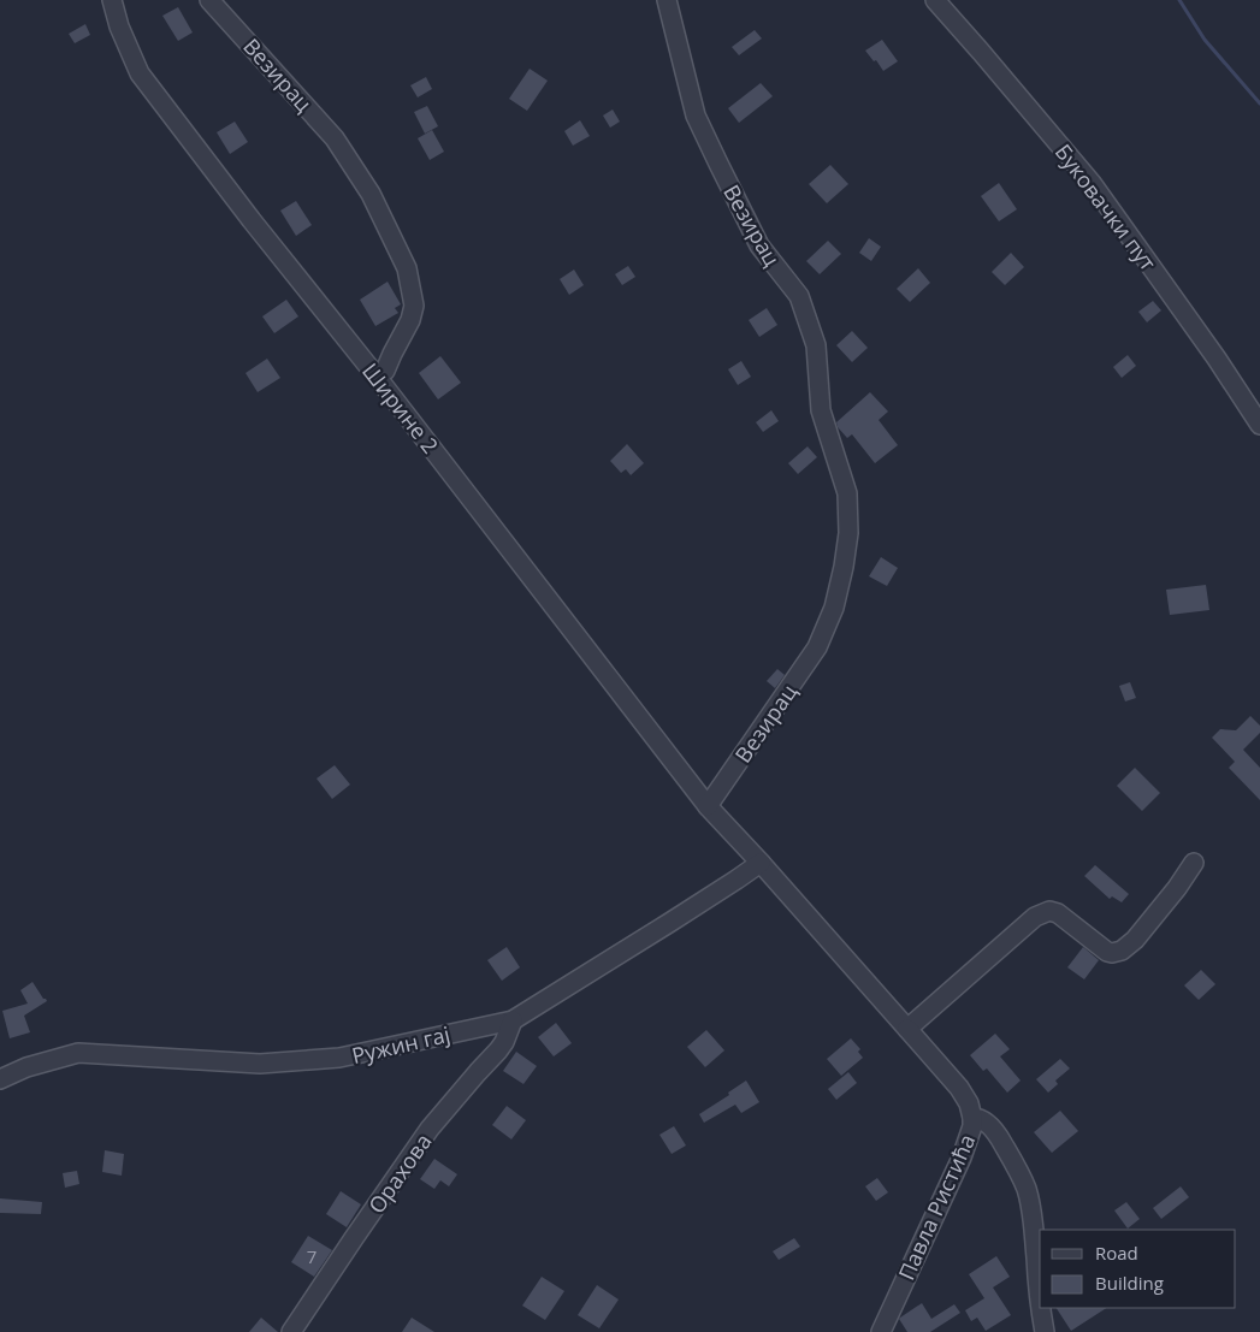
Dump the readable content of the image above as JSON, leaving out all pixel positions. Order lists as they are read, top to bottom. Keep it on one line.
{"streets":{"street":["Везирац","Буковачки пут","Ширине 2","Ружин гај","Орахова","Павла Ристића"]},"crossings":[["Везирац","Ширине 2"],["Ружин гај","Орахова"]],"house_numbers":["7"],"legend":["Road","Building"]}
